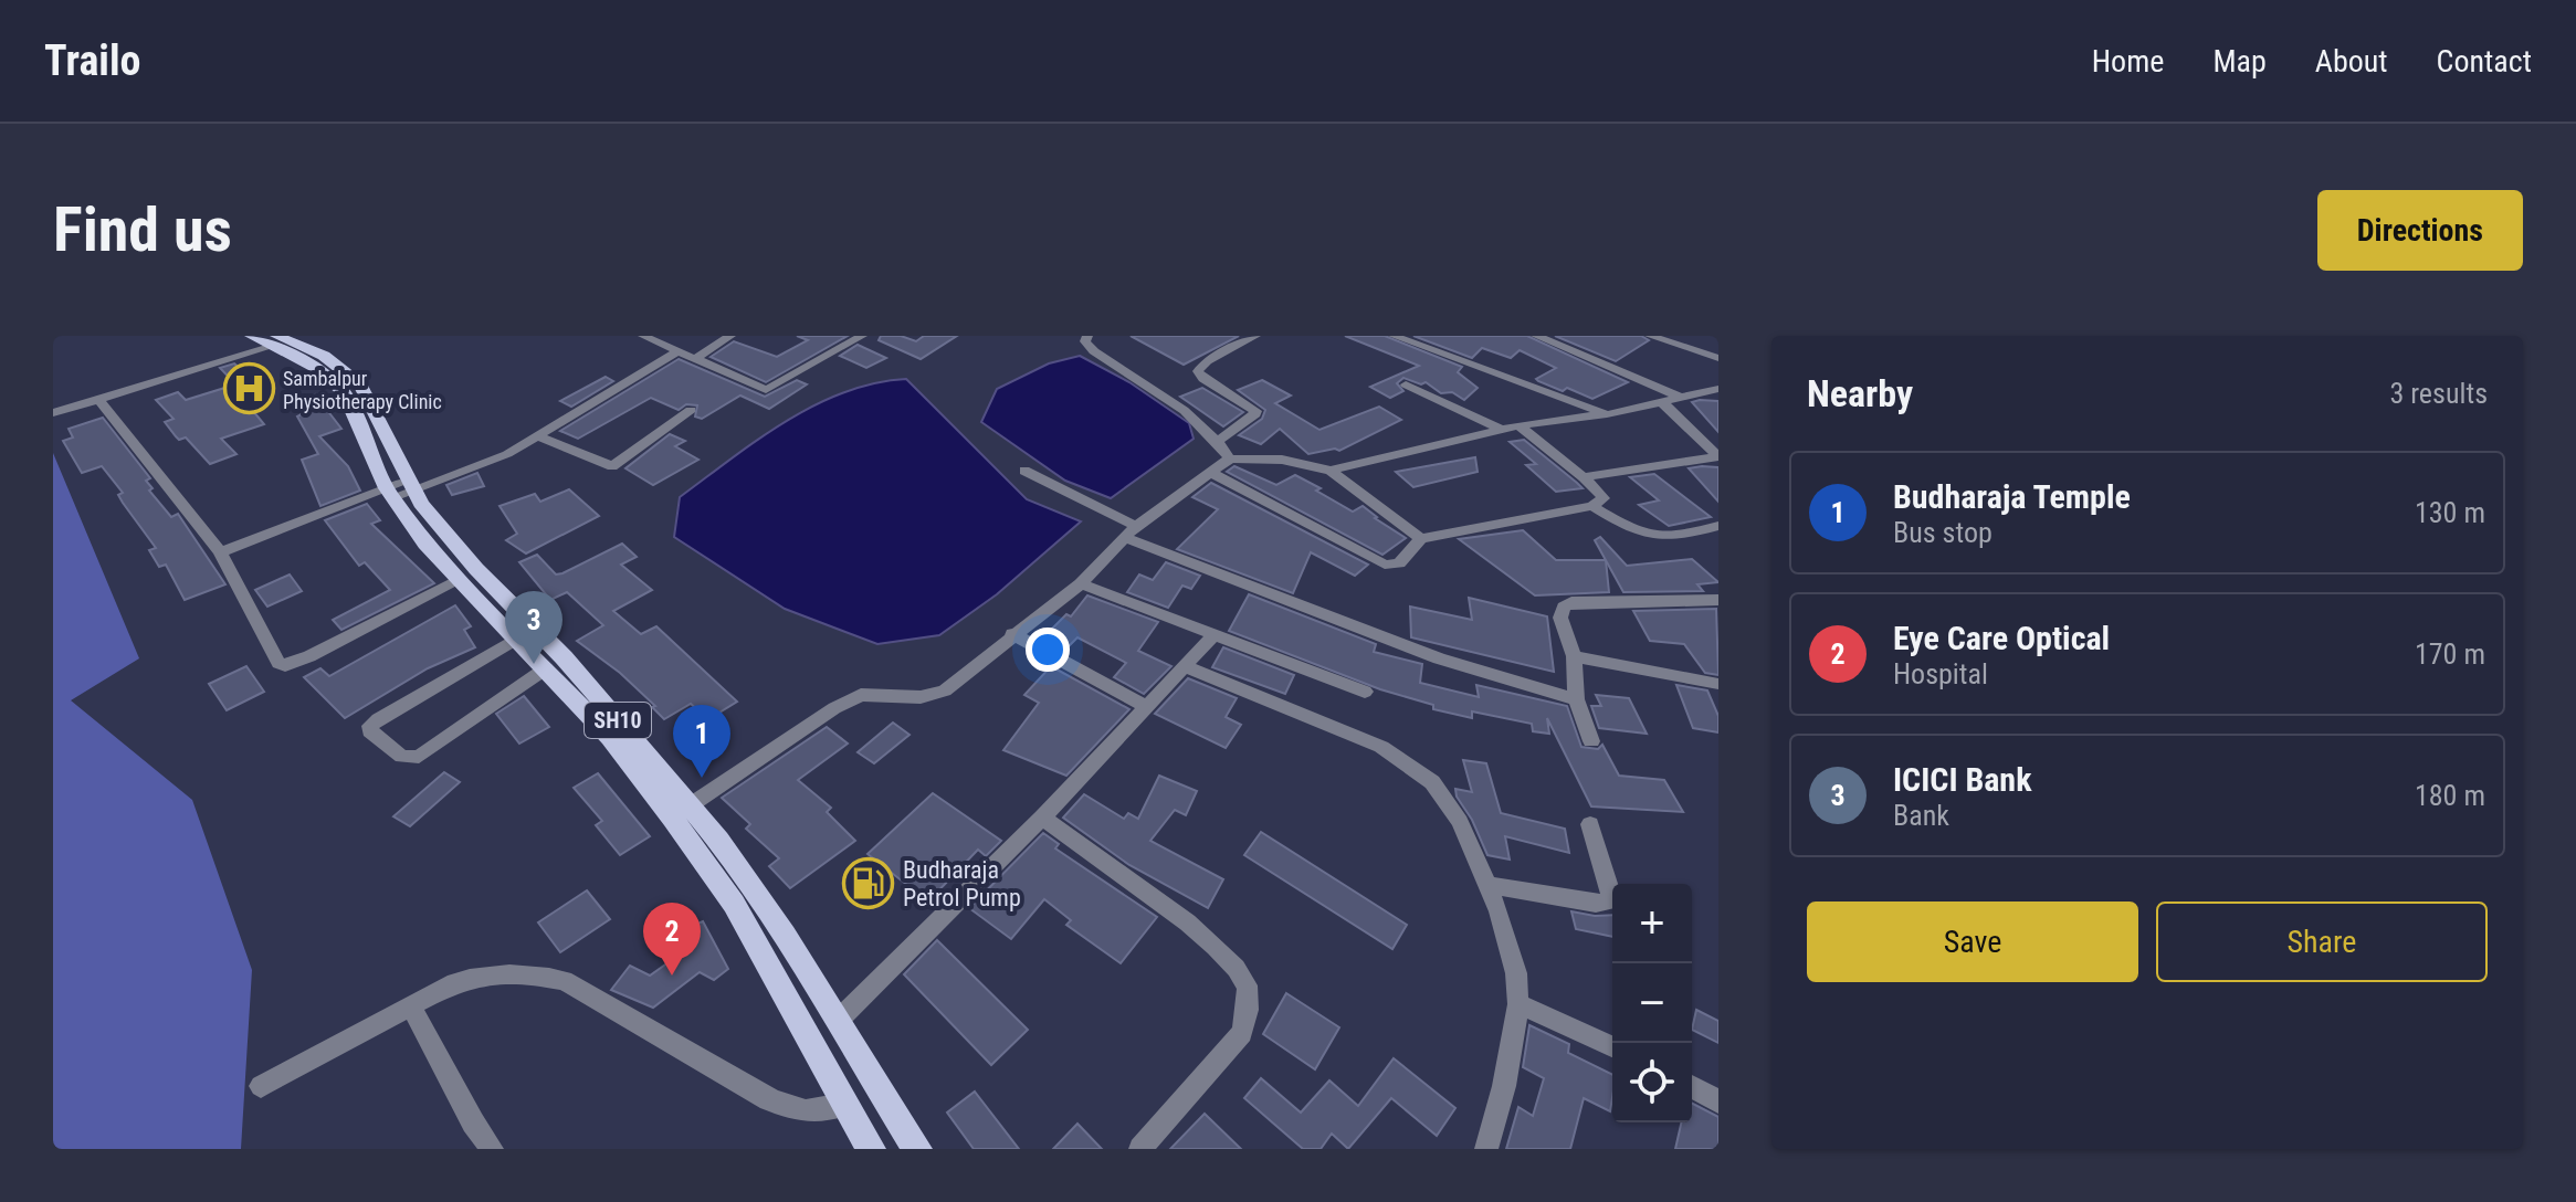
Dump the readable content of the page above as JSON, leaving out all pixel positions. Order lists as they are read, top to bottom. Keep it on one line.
{"streets":{"main road":["SH10"]},"places":{"hospital":["Sambalpur Physiotherapy Clinic"],"fuel station":["Budharaja Petrol Pump"]},"page":{"header":"Trailo","nav":["Home","Map","About","Contact"],"buttons":["Directions",["Save","Share"]],"title":"Find us","heading":["Nearby","3 results"],"list":[{"mark":"1","name":"Budharaja Temple","note":"Bus stop","value":"130 m"},{"mark":"2","name":"Eye Care Optical","note":"Hospital","value":"170 m"},{"mark":"3","name":"ICICI Bank","note":"Bank","value":"180 m"}],"pins":["3","1","2"],"map_buttons":["+","−"]}}
